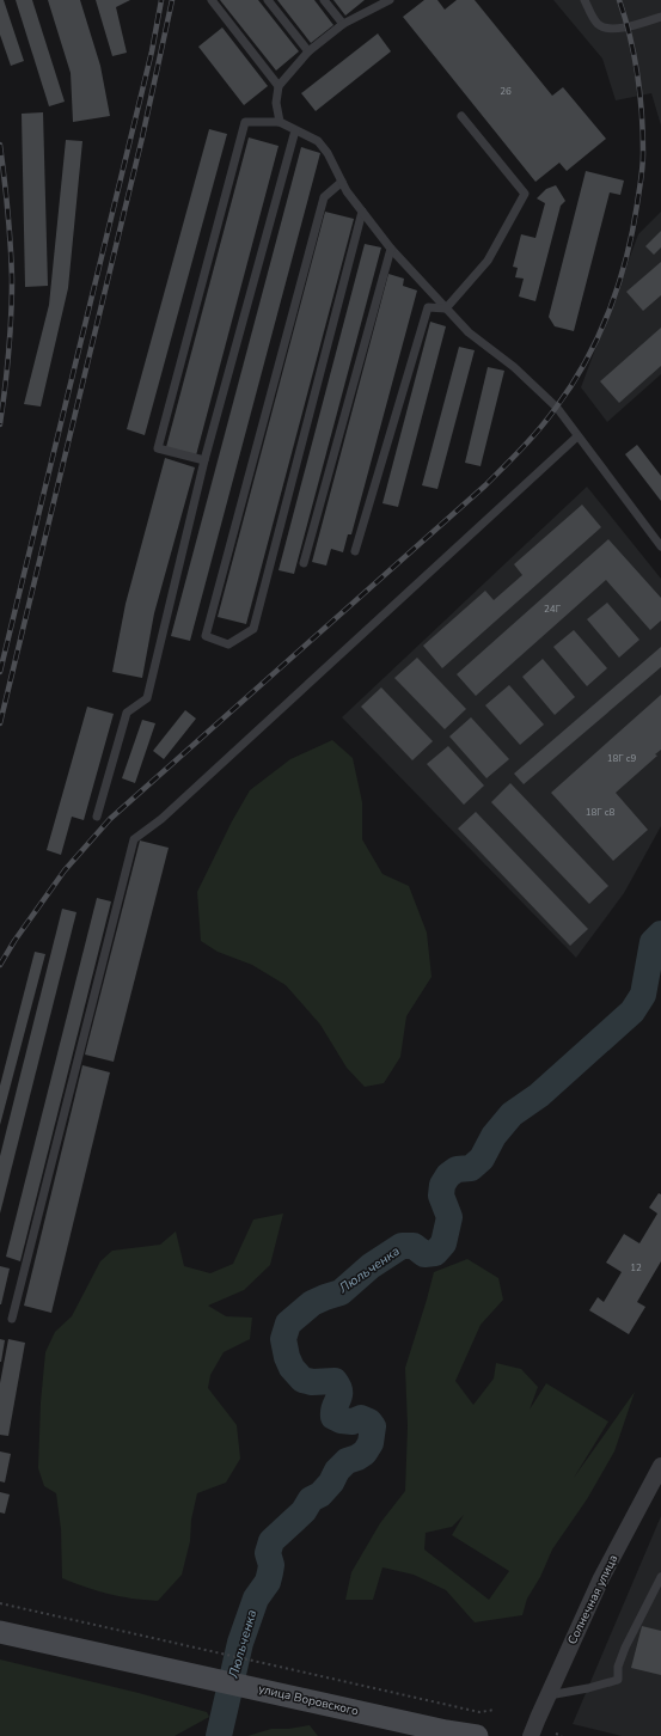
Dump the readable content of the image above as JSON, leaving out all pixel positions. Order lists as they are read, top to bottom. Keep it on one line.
{"streets":{"main road":["улица Воровского"],"street":["Солнечная улица"]},"water":["Люльченка"],"house_numbers":["26","24Г","18Г с9","18Г с8","12"]}
